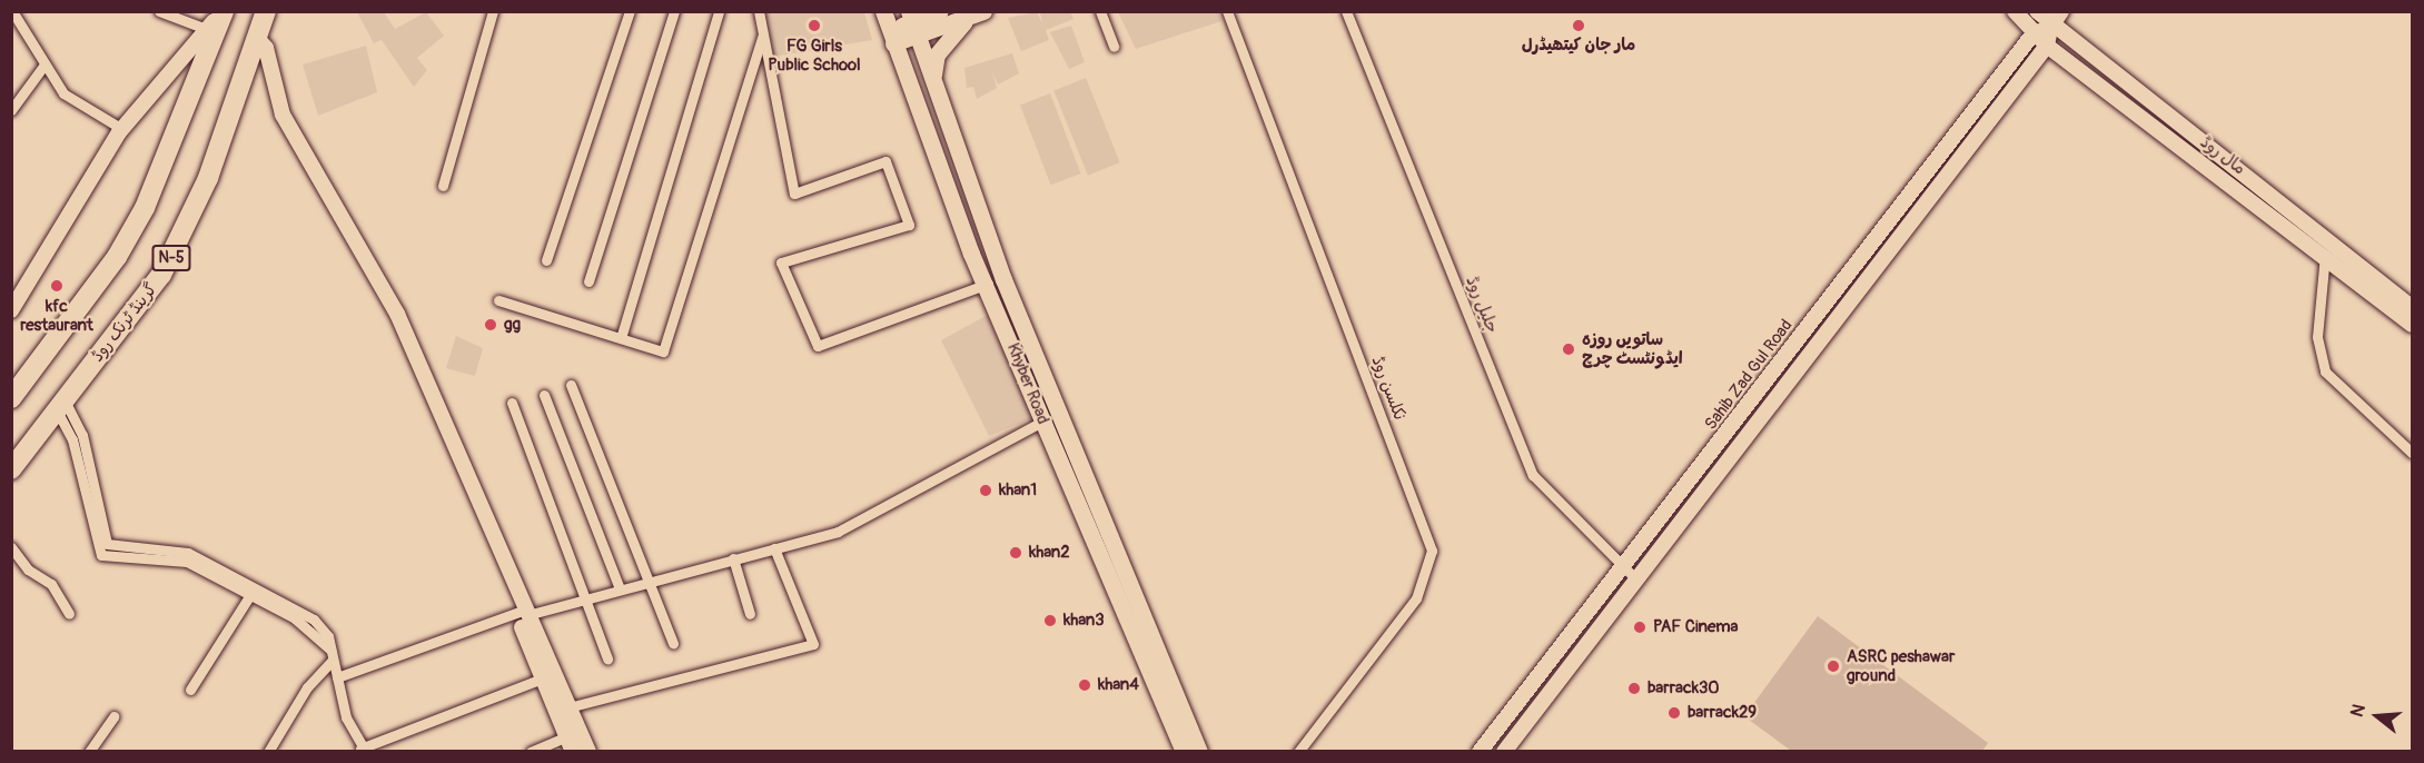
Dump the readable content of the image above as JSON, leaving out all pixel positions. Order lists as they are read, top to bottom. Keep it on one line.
{"streets":{"highway":["N-5","گرینڈ ٹرنک روڈ"],"main road":["Khyber Road"],"street":["مال روڈ","جلیل روڈ","Sahib Zad Gul Road","نکلسن روڈ"]},"crossings":[["مال روڈ","Sahib Zad Gul Road"],["جلیل روڈ","Sahib Zad Gul Road"]],"places":["FG Girls Public School","مار جان کیتھیڈرل","kfc restaurant","gg","ساتویں روزہ ایڈونٹسٹ چرچ","khan1","khan2","khan3","PAF Cinema","ASRC peshawar ground","khan4","barrack30","barrack29"],"north":"left"}
